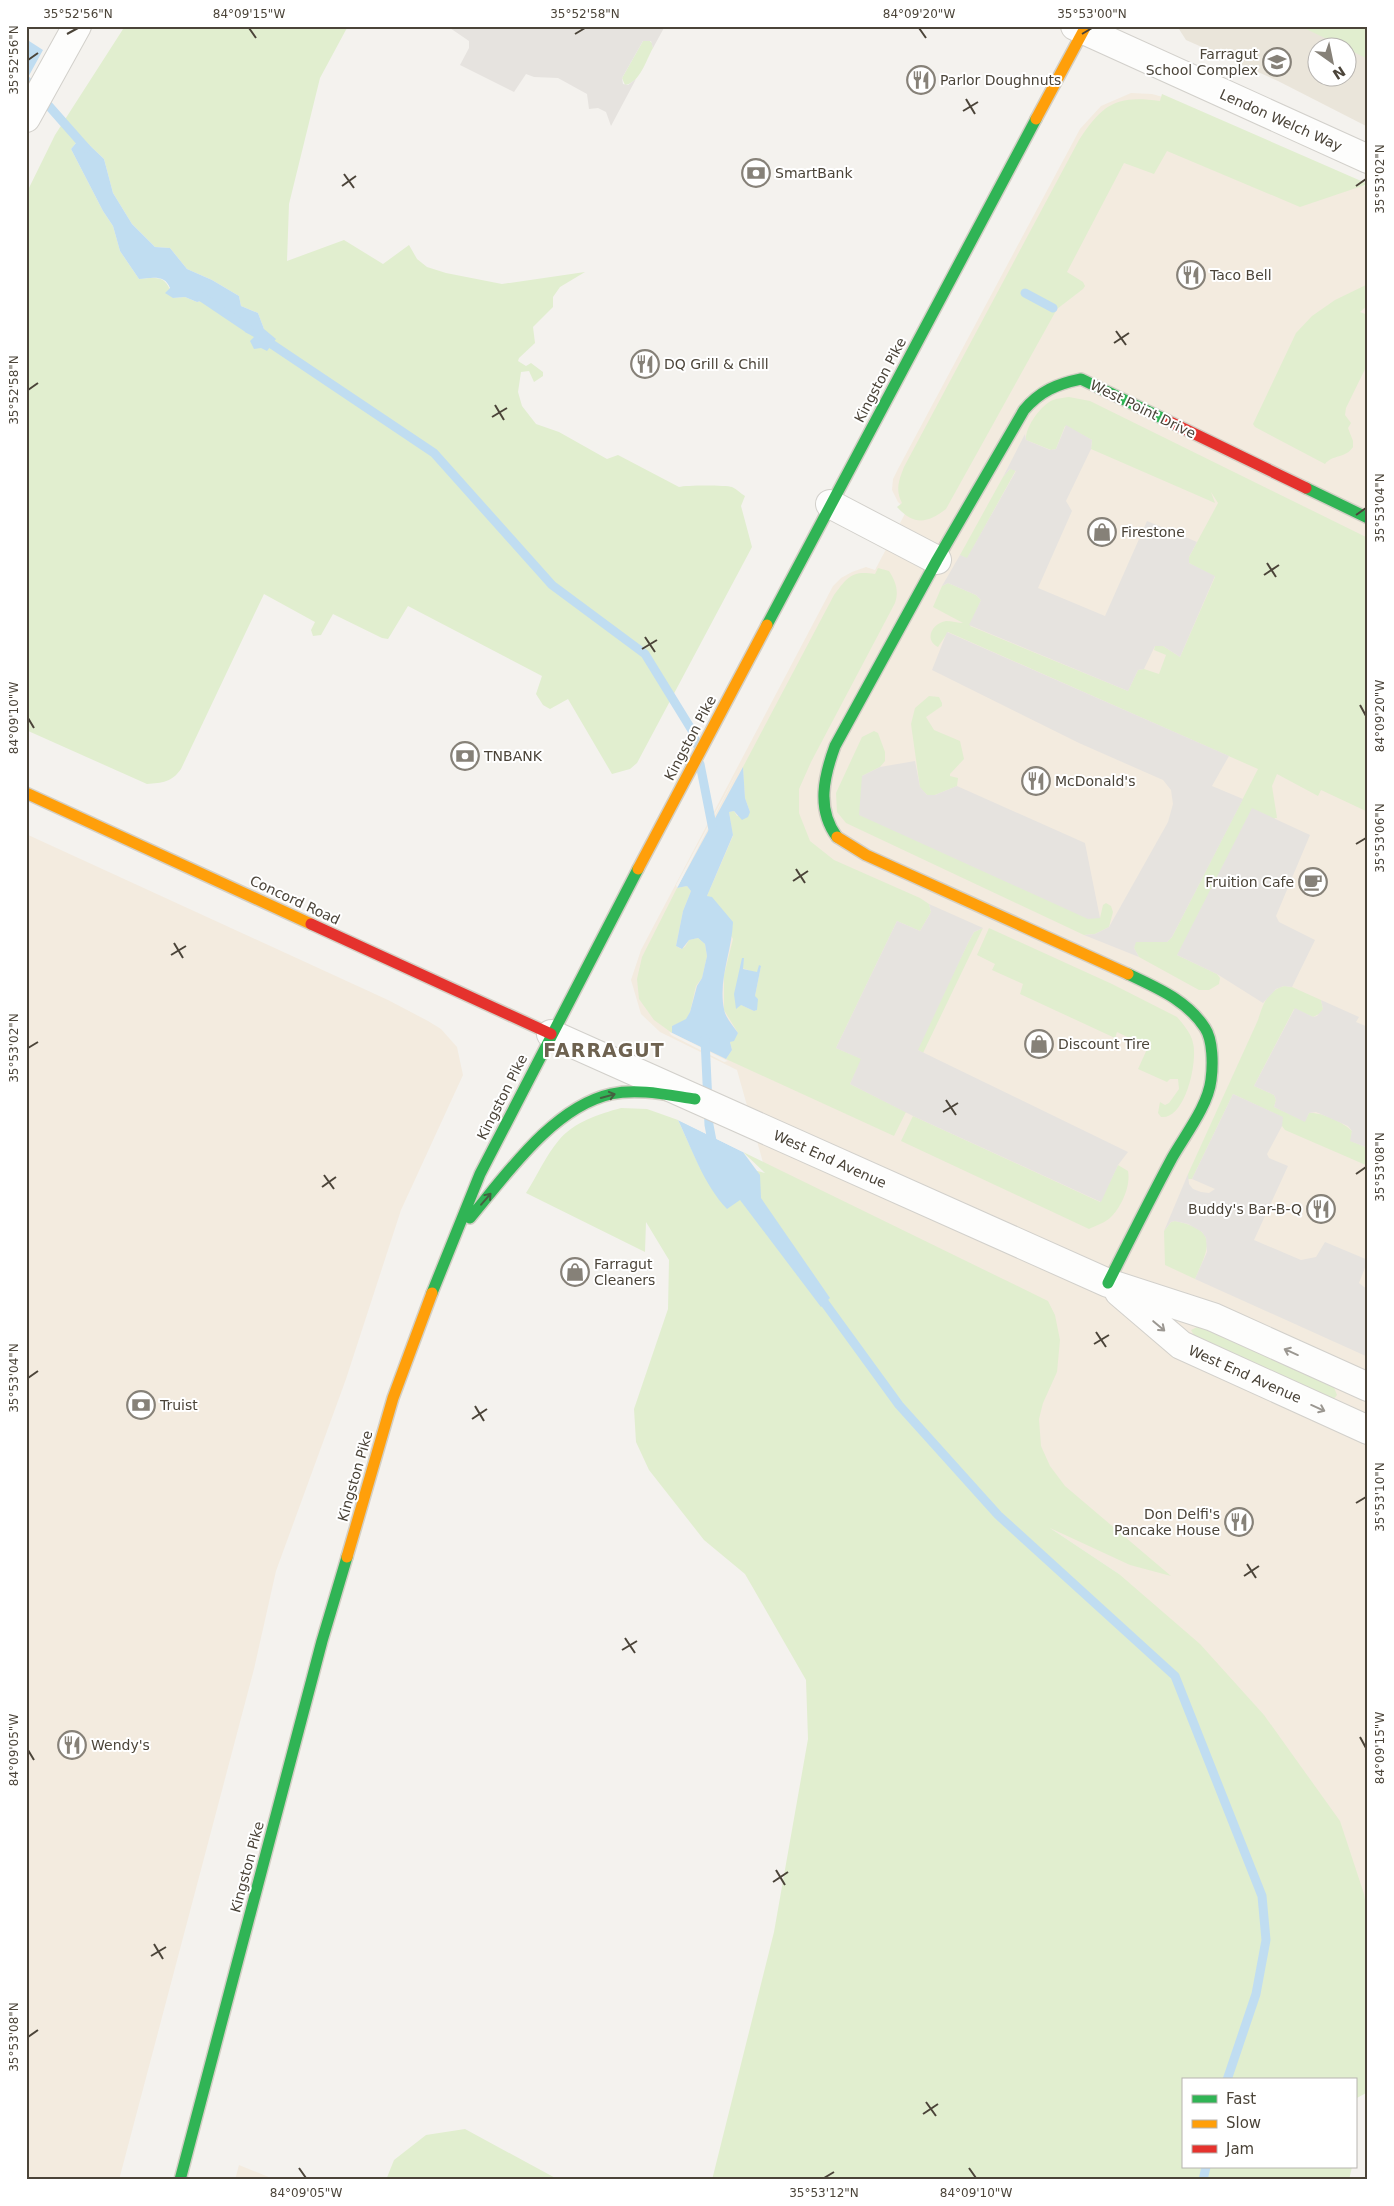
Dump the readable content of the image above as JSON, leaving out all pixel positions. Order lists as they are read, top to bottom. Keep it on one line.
{"streets":{"main road":["Kingston Pike","West Point Drive","Concord Road"],"street":["Lendon Welch Way","West End Avenue"]},"crossings":[["Lendon Welch Way","Kingston Pike"],["Kingston Pike","Concord Road"],["Kingston Pike","West End Avenue"],["West Point Drive","West End Avenue"],["Concord Road","West End Avenue"]],"districts":["FARRAGUT"],"places":{"school or university":["Farragut School Complex"],"restaurant":["Parlor Doughnuts","Taco Bell","DQ Grill & Chill","McDonald's","Buddy's Bar-B-Q","Don Delfi's Pancake House","Wendy's"],"bank":["SmartBank","TNBANK","Truist"],"shop":["Firestone","Discount Tire","Farragut Cleaners"],"cafe":["Fruition Cafe"]},"legend":["Fast","Slow","Jam"],"north":"bottom right","coordinates":["35°52'56\"N","84°09'15\"W","35°52'58\"N","84°09'20\"W","35°53'00\"N","35°53'02\"N","35°53'04\"N","84°09'10\"W","35°53'06\"N","35°53'08\"N","35°53'10\"N","84°09'05\"W","35°53'12\"N"]}
